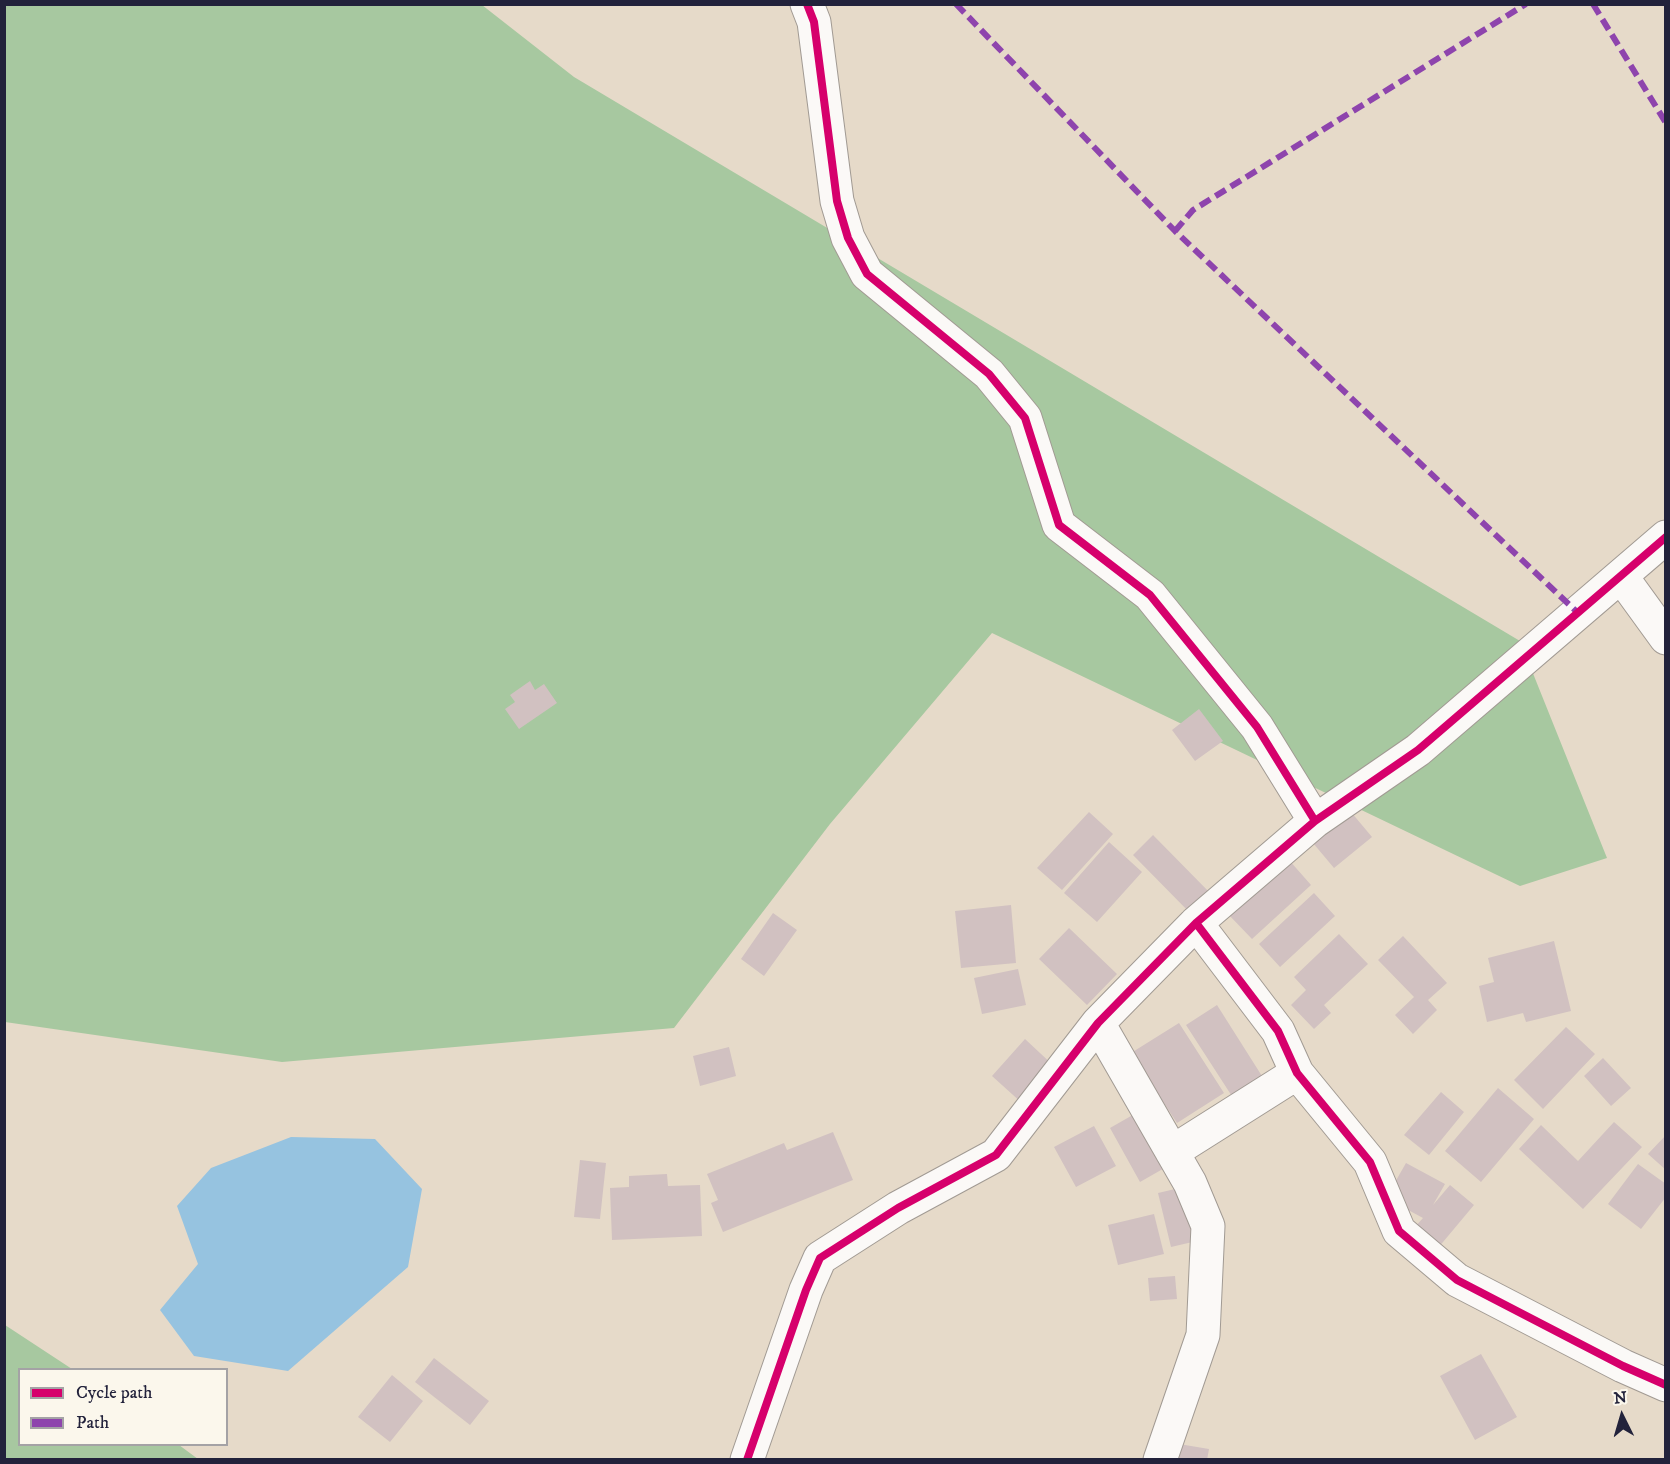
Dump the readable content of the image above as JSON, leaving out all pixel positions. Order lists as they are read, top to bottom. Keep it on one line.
{"legend":["Cycle path","Path"],"north":"top"}
